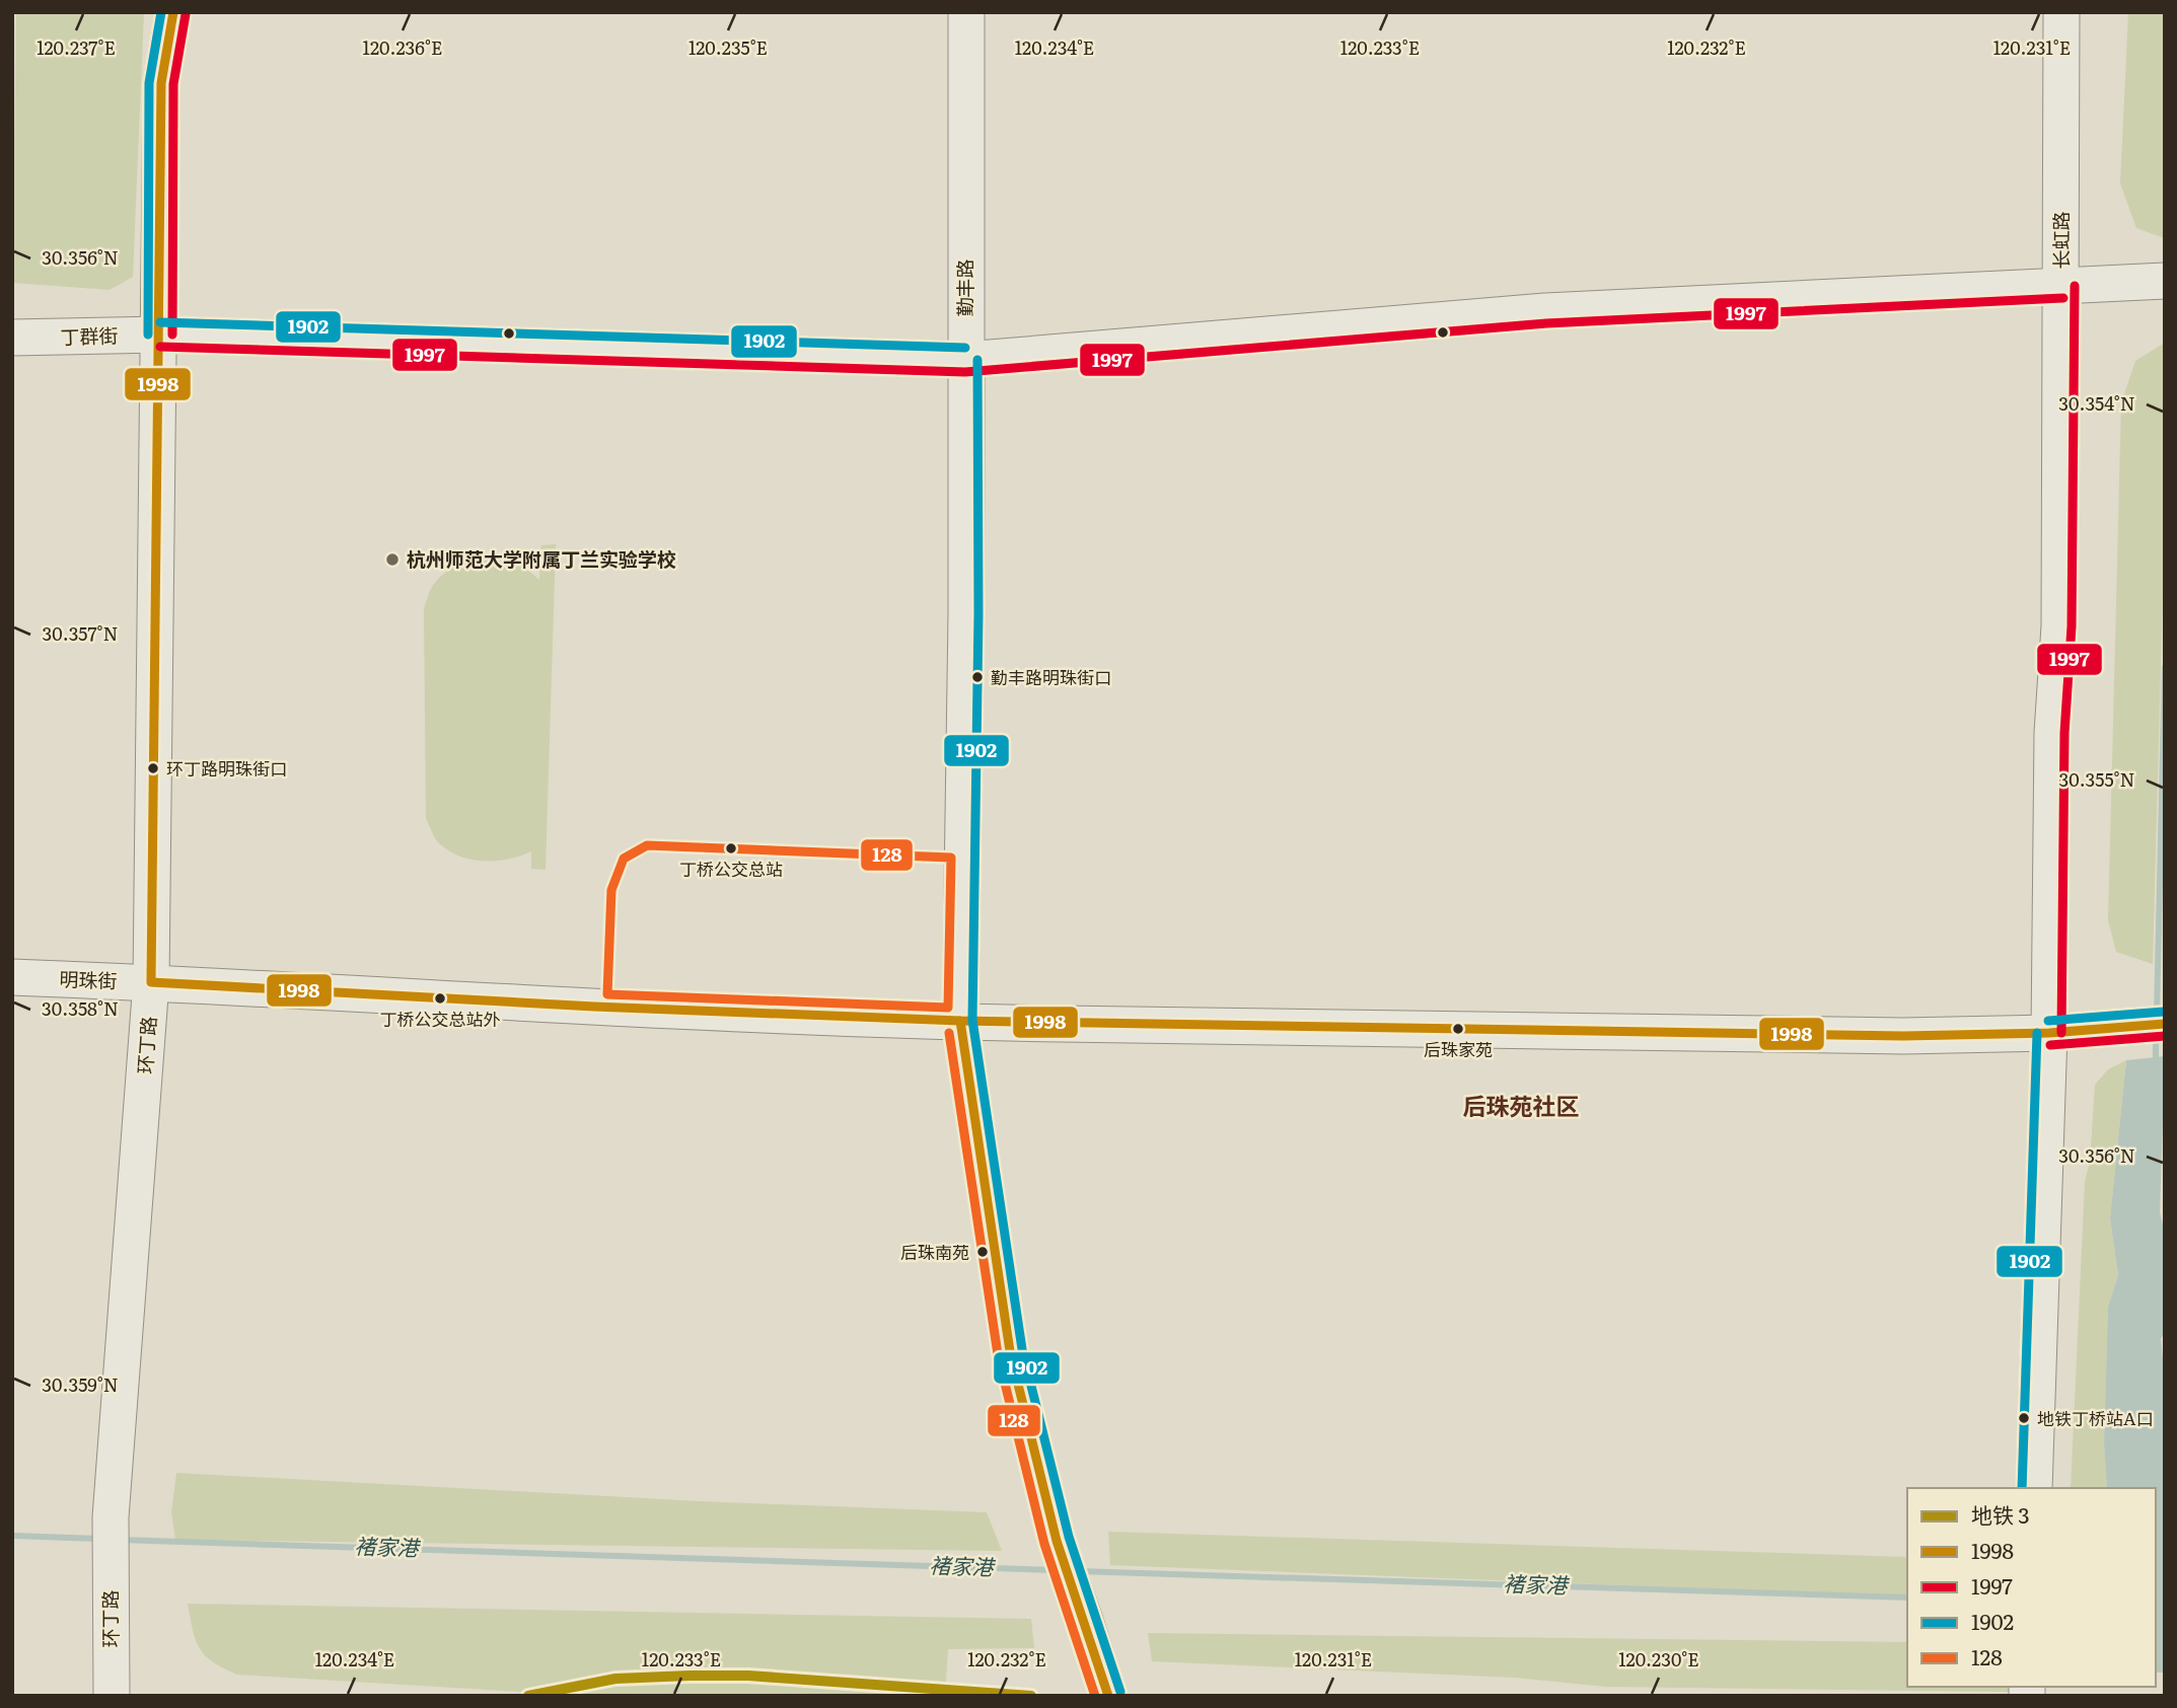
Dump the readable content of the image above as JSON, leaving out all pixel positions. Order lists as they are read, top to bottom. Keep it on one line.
{"streets":{"street":["长虹路","勤丰路","丁群街","明珠街","环丁路"]},"crossings":[["长虹路","丁群街"],["长虹路","明珠街"],["勤丰路","丁群街"],["勤丰路","明珠街"],["丁群街","环丁路"],["明珠街","环丁路"]],"districts":["后珠苑社区"],"water":["褚家港"],"places":["杭州师范大学附属丁兰实验学校","勤丰路明珠街口","环丁路明珠街口","丁桥公交总站","丁桥公交总站外","后珠家苑","后珠南苑","地铁丁桥站A口"],"lines":["transit line 1998","transit line 1902","transit line 1997","transit line 128","metro line 3"],"legend":["地铁 3","1998","1997","1902","128"],"coordinates":["120.237°E","120.235°E","120.234°E","120.233°E","120.232°E","120.236°E","120.231°E","30.356°N","30.354°N","30.357°N","30.355°N","30.358°N","30.359°N","120.230°E"]}
